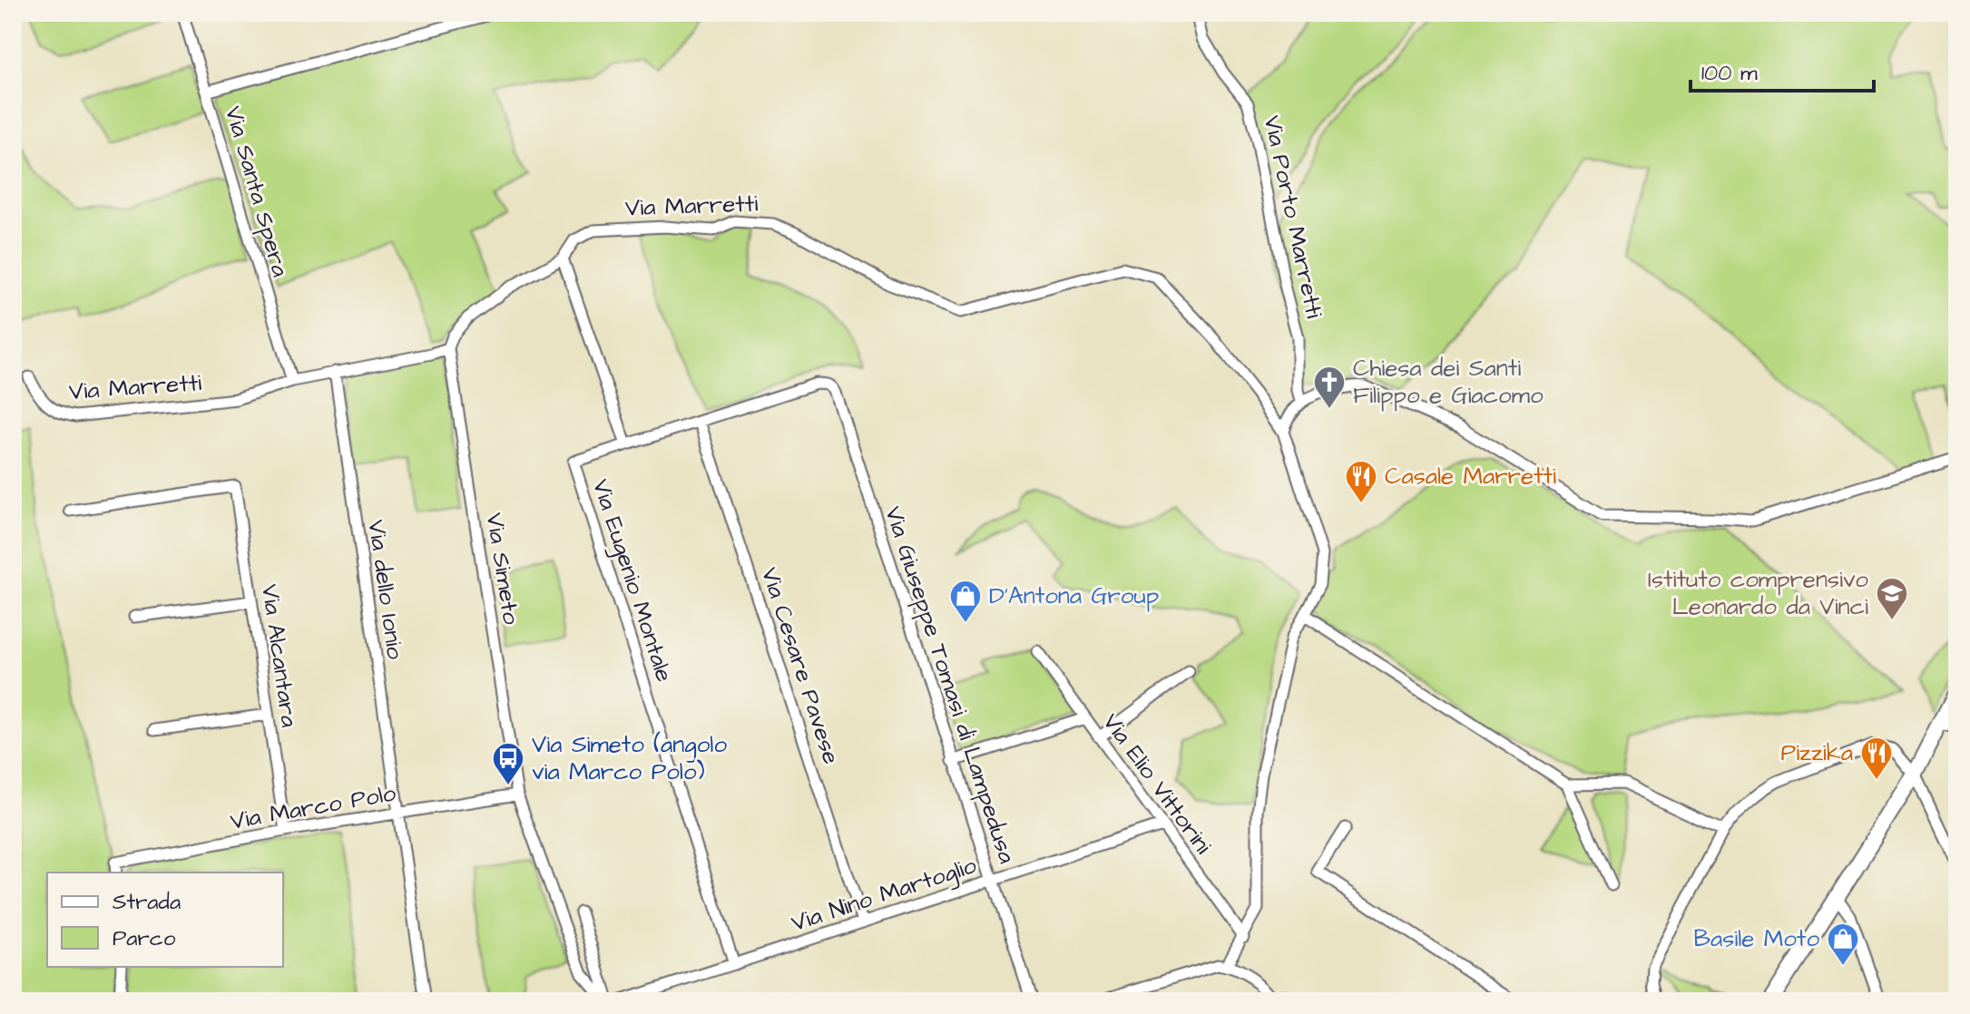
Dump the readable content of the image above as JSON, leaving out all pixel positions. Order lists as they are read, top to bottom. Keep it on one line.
{"streets":{"street":["Via Santa Spera","Via Marretti","Via Porto Marretti","Via Simeto","Via Eugenio Montale","Via dello Ionio","Via Alcantara","Via Cesare Pavese","Via Giuseppe Tomasi di Lampedusa","Via Elio Vittorini","Via Marco Polo","Via Nino Martoglio"]},"crossings":[["Via Santa Spera","Via Marretti"],["Via Marretti","Via Simeto"],["Via Marretti","Via dello Ionio"],["Via Marretti","Via Elio Vittorini"],["Via Simeto","Via Marco Polo"],["Via Eugenio Montale","Via Cesare Pavese"],["Via Eugenio Montale","Via Giuseppe Tomasi di Lampedusa"],["Via Eugenio Montale","Via Nino Martoglio"],["Via dello Ionio","Via Marco Polo"],["Via Alcantara","Via Marco Polo"],["Via Cesare Pavese","Via Nino Martoglio"],["Via Giuseppe Tomasi di Lampedusa","Via Nino Martoglio"],["Via Elio Vittorini","Via Nino Martoglio"]],"places":{"church":["Chiesa dei Santi Filippo e Giacomo"],"restaurant":["Casale Marretti","Pizzika"],"school or university":["Istituto comprensivo Leonardo da Vinci"],"shop":["D'Antona Group","Basile Moto"],"bus stop":["Via Simeto (angolo via Marco Polo)"]},"legend":["Strada","Parco"],"scale_bar":"100 m"}
